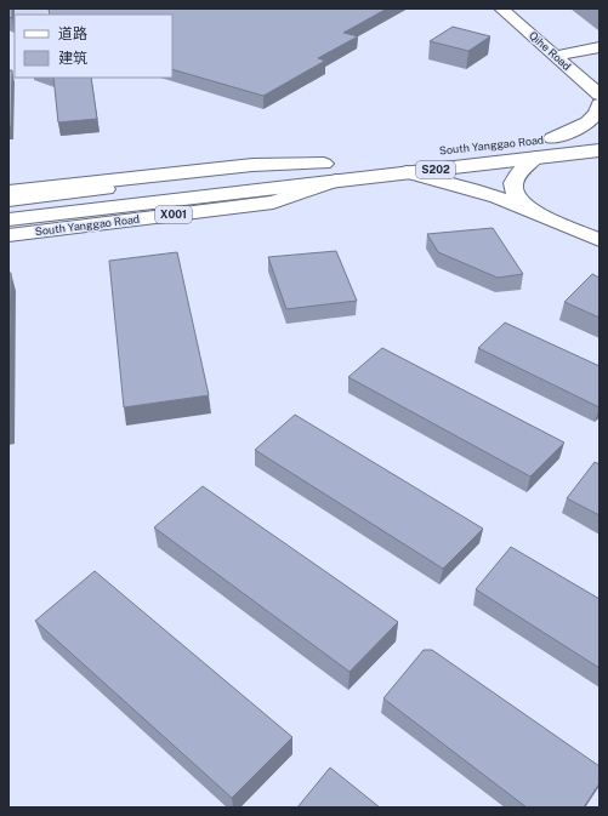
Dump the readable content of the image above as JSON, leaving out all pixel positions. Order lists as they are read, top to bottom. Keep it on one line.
{"streets":{"main road":["Qihe Road","South Yanggao Road","S202","X001"]},"crossings":[["Qihe Road","South Yanggao Road"]],"legend":["道路","建筑"]}
